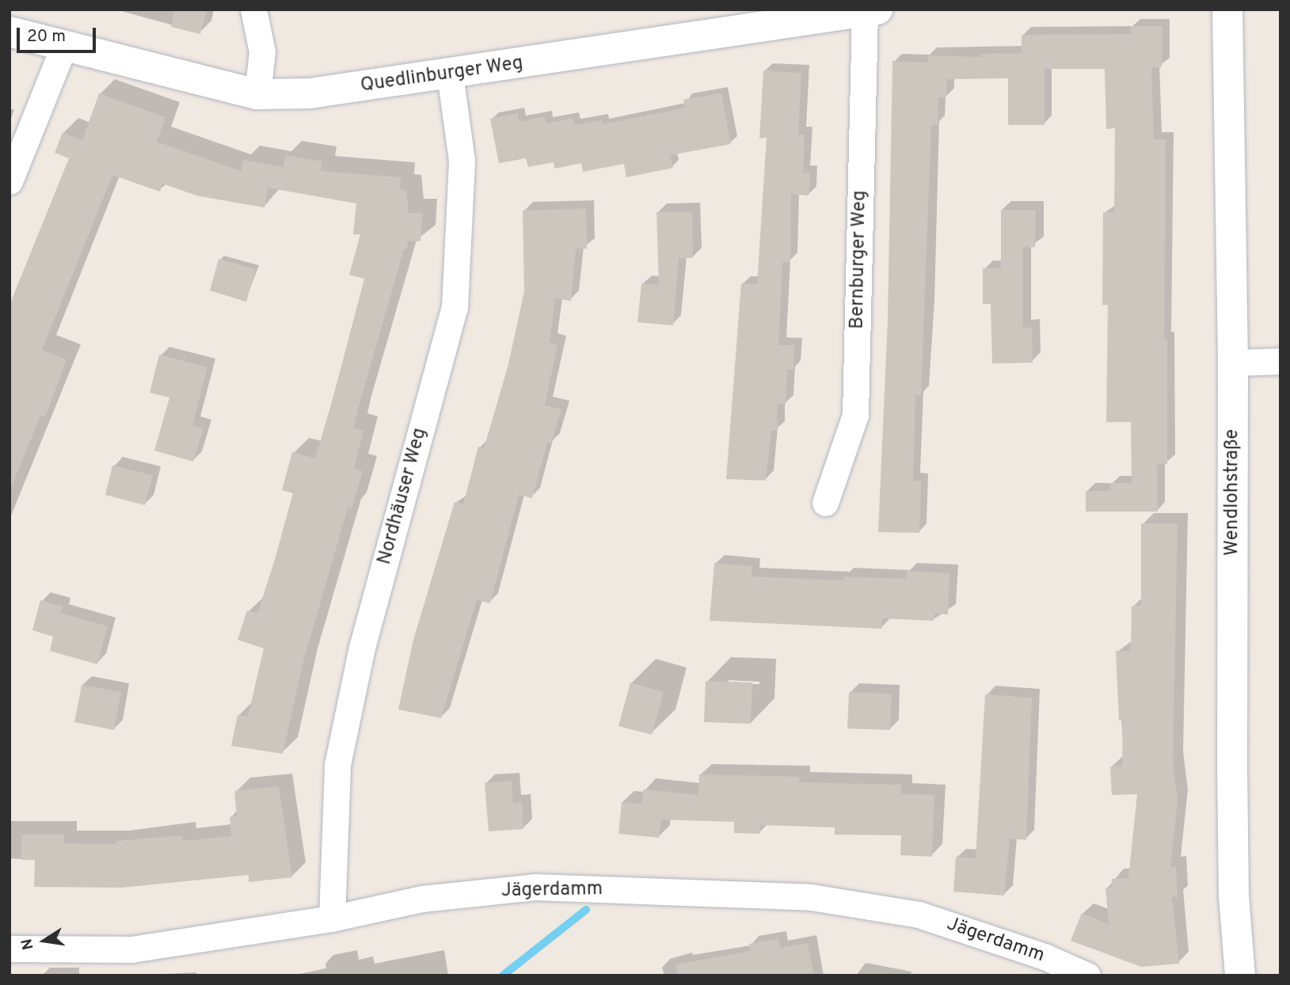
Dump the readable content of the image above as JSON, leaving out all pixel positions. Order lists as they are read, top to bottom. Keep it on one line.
{"streets":{"street":["Quedlinburger Weg","Bernburger Weg","Wendlohstraße","Nordhäuser Weg","Jägerdamm"]},"crossings":[["Quedlinburger Weg","Bernburger Weg"],["Quedlinburger Weg","Nordhäuser Weg"],["Nordhäuser Weg","Jägerdamm"]],"scale_bar":"20 m","north":"left"}
